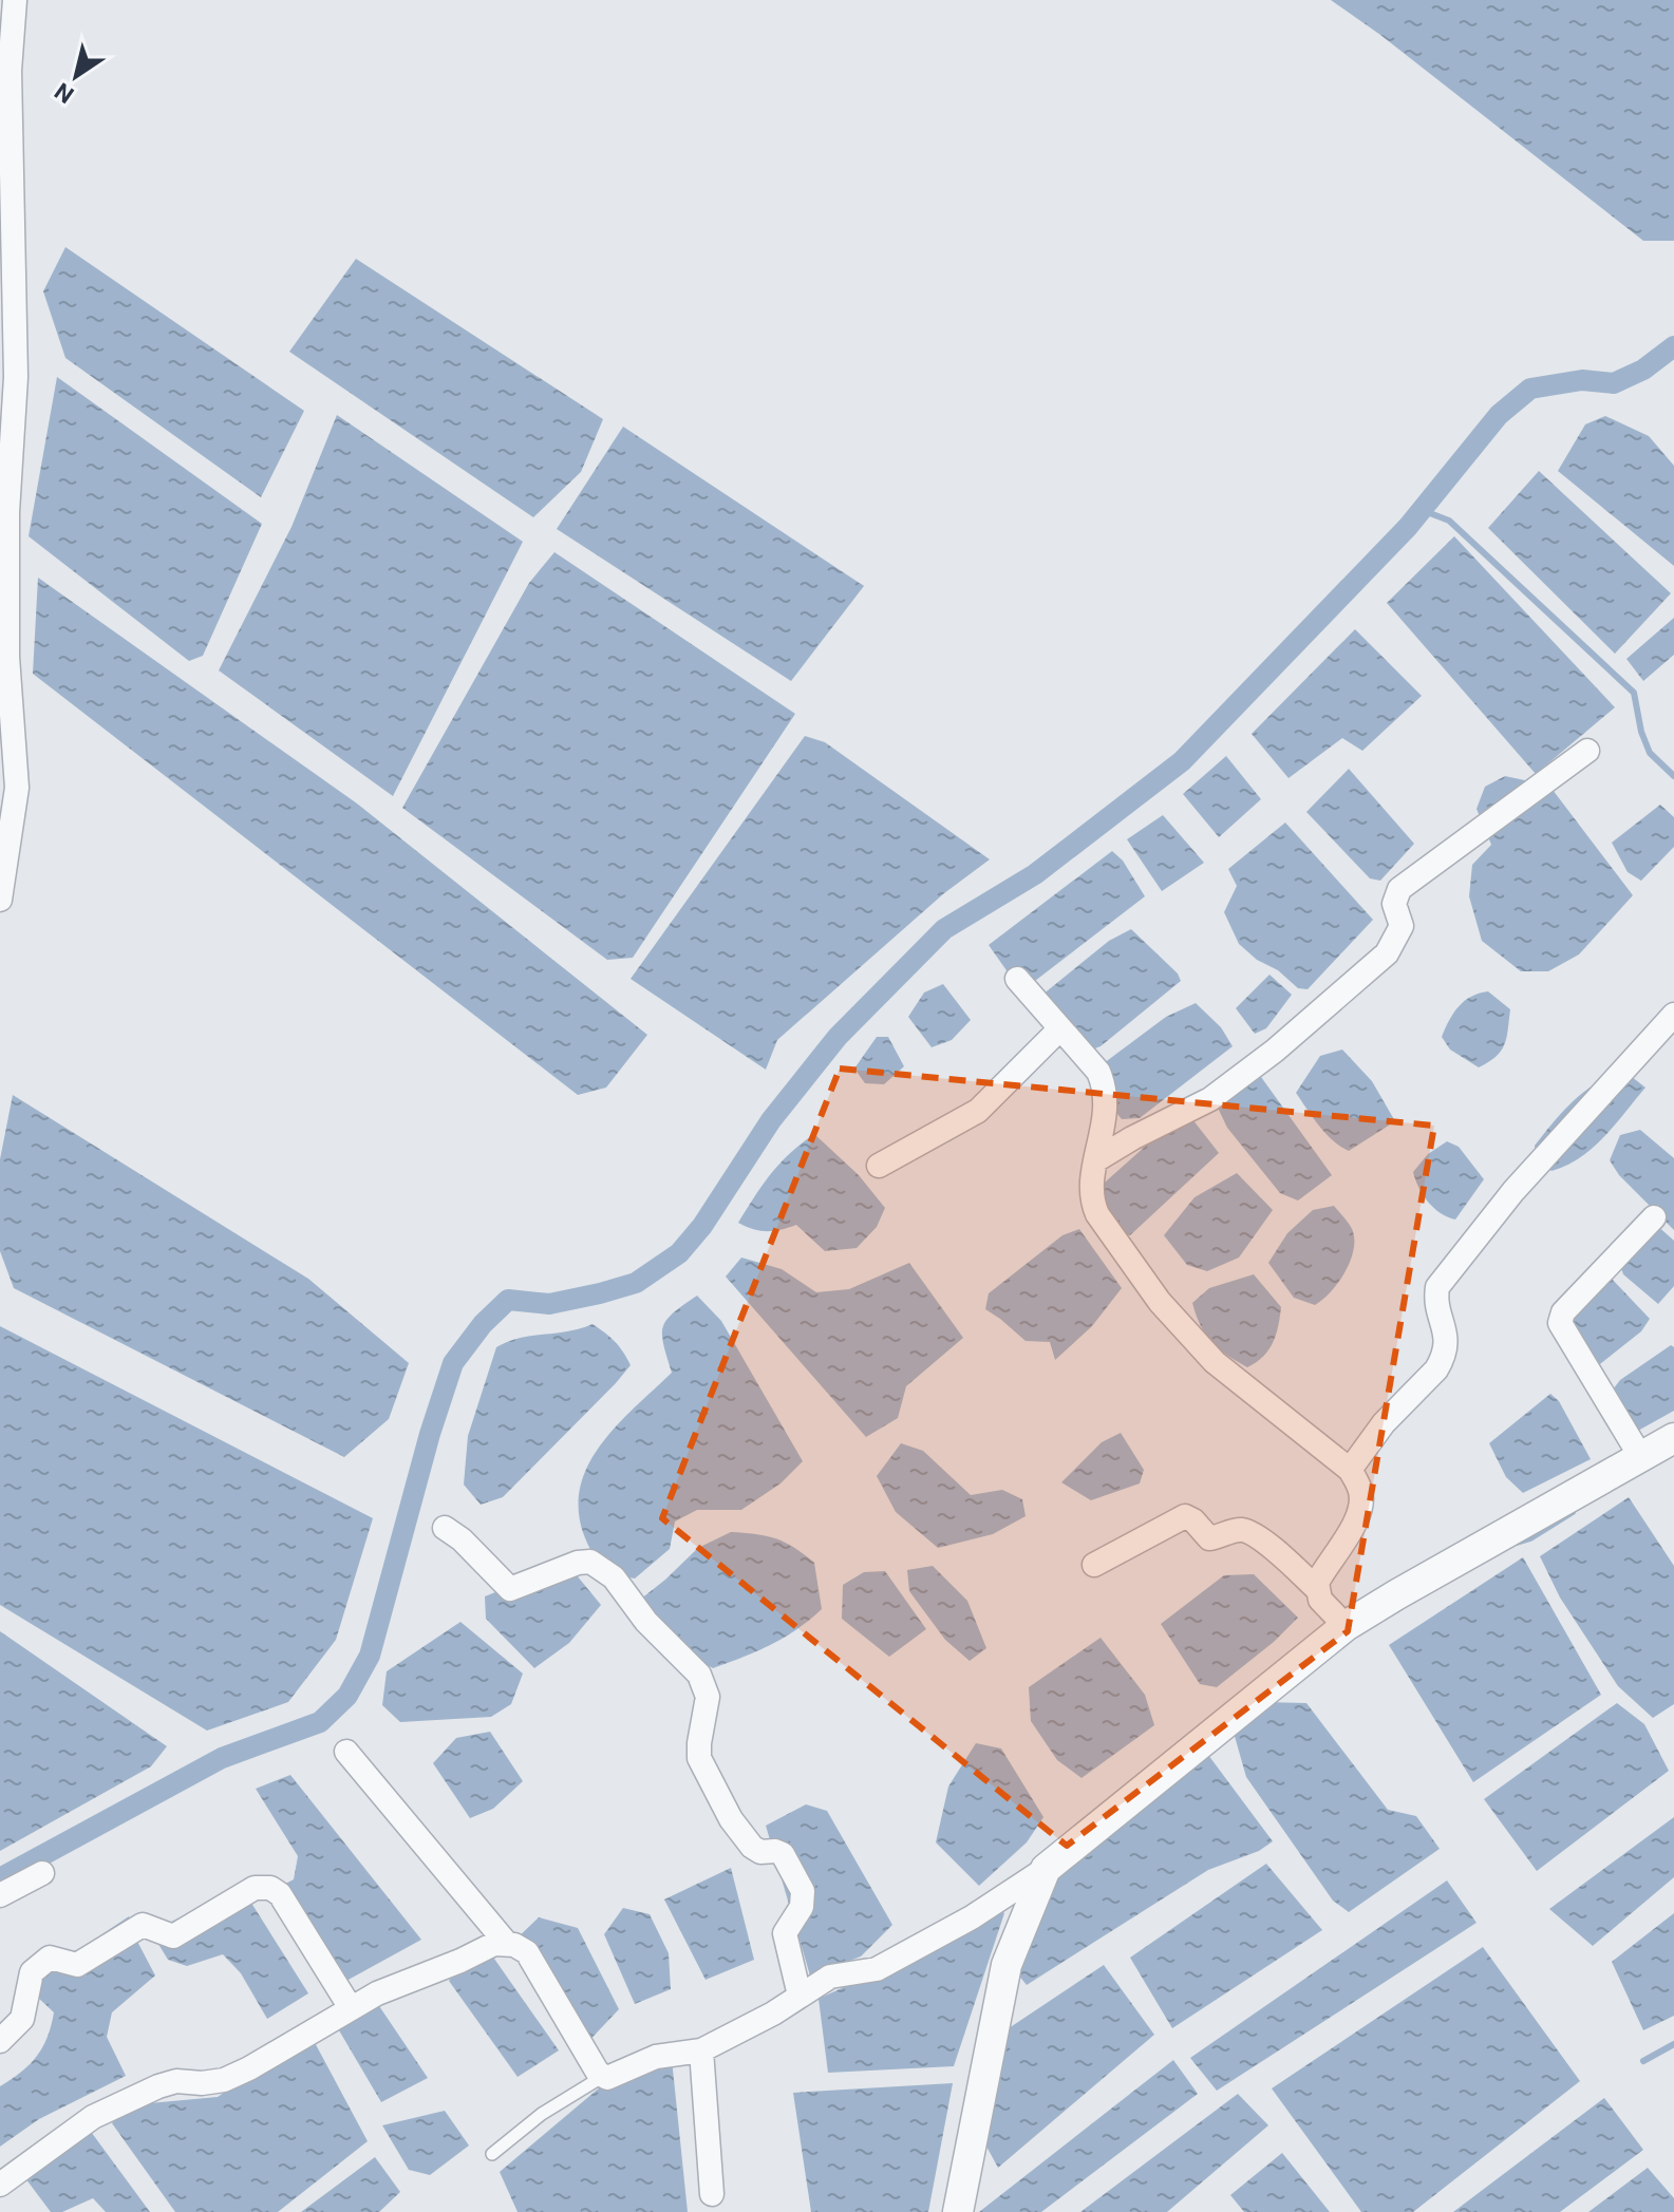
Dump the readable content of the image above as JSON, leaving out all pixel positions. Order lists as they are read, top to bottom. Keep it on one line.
{"north":"bottom left"}
